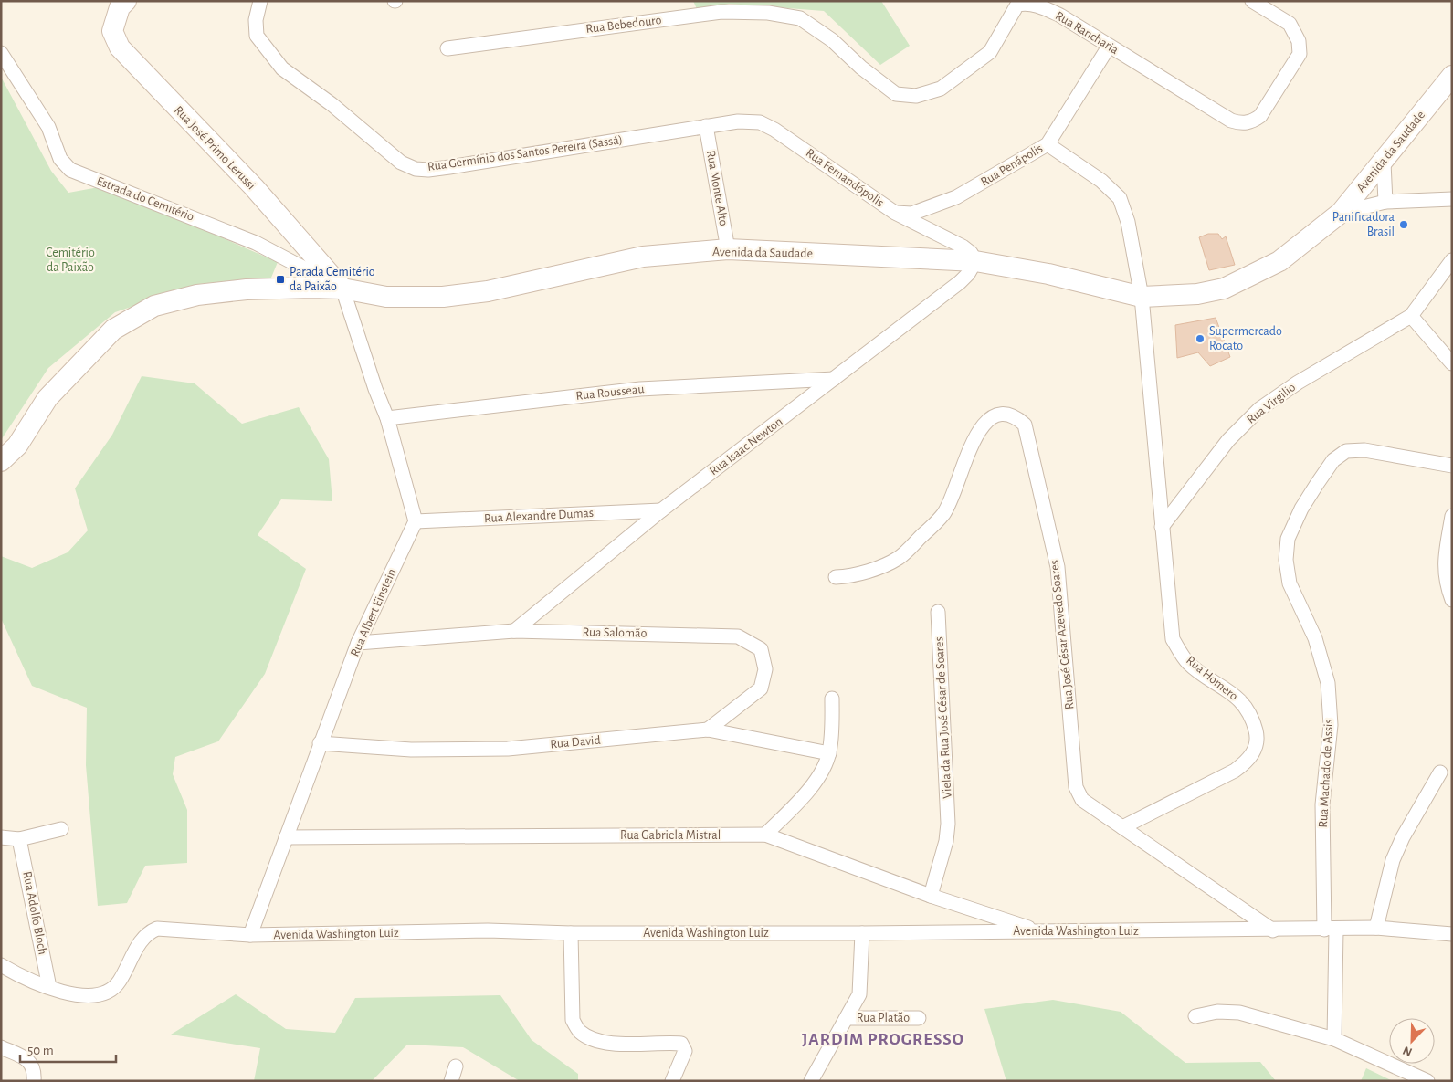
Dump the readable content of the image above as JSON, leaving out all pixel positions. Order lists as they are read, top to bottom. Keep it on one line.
{"streets":{"main road":["Rua José Primo Lerussi","Avenida da Saudade"],"street":["Rua Bebedouro","Rua Rancharia","Rua Germínio dos Santos Pereira (Sassá)","Rua Penápolis","Rua Fernandópolis","Rua Monte Alto","Estrada do Cemitério","Rua Rousseau","Rua Virgilio","Rua Isaac Newton","Rua Alexandre Dumas","Rua Albert Einstein","Rua Salomão","Rua José César Azevedo Soares","Rua Homero","Viela da Rua José César de Soares","Rua David","Rua Machado de Assis","Rua Gabriela Mistral","Rua Adolfo Bloch","Avenida Washington Luiz","Rua Platão"]},"crossings":[["Rua Bebedouro","Rua Rancharia"],["Rua Rancharia","Rua Penápolis"],["Rua José Primo Lerussi","Avenida da Saudade"],["Rua José Primo Lerussi","Estrada do Cemitério"],["Avenida da Saudade","Rua Fernandópolis"],["Avenida da Saudade","Rua Monte Alto"],["Avenida da Saudade","Estrada do Cemitério"],["Avenida da Saudade","Rua Isaac Newton"],["Avenida da Saudade","Rua Homero"],["Rua Germínio dos Santos Pereira (Sassá)","Rua Fernandópolis"],["Rua Germínio dos Santos Pereira (Sassá)","Rua Monte Alto"],["Rua Penápolis","Rua Fernandópolis"],["Rua Penápolis","Rua Homero"],["Rua Fernandópolis","Rua Monte Alto"],["Rua Fernandópolis","Rua Isaac Newton"],["Rua Rousseau","Rua Isaac Newton"],["Rua Virgilio","Rua Homero"],["Rua Isaac Newton","Rua Alexandre Dumas"],["Rua Isaac Newton","Rua Salomão"],["Rua Alexandre Dumas","Rua Albert Einstein"],["Rua Albert Einstein","Rua Salomão"],["Rua Albert Einstein","Rua David"],["Rua Albert Einstein","Rua Gabriela Mistral"],["Rua Albert Einstein","Avenida Washington Luiz"],["Rua Salomão","Rua David"],["Rua José César Azevedo Soares","Rua Homero"],["Viela da Rua José César de Soares","Rua Gabriela Mistral"],["Rua Machado de Assis","Avenida Washington Luiz"],["Rua Gabriela Mistral","Avenida Washington Luiz"],["Rua Adolfo Bloch","Avenida Washington Luiz"],["Avenida Washington Luiz","Rua Platão"]],"districts":["JARDIM PROGRESSO"],"parks":["Cemitério da Paixão"],"places":{"other":["Panificadora Brasil","Supermercado Rocato"],"transit":["Parada Cemitério da Paixão"]},"scale_bar":"50 m","north":"bottom left"}
